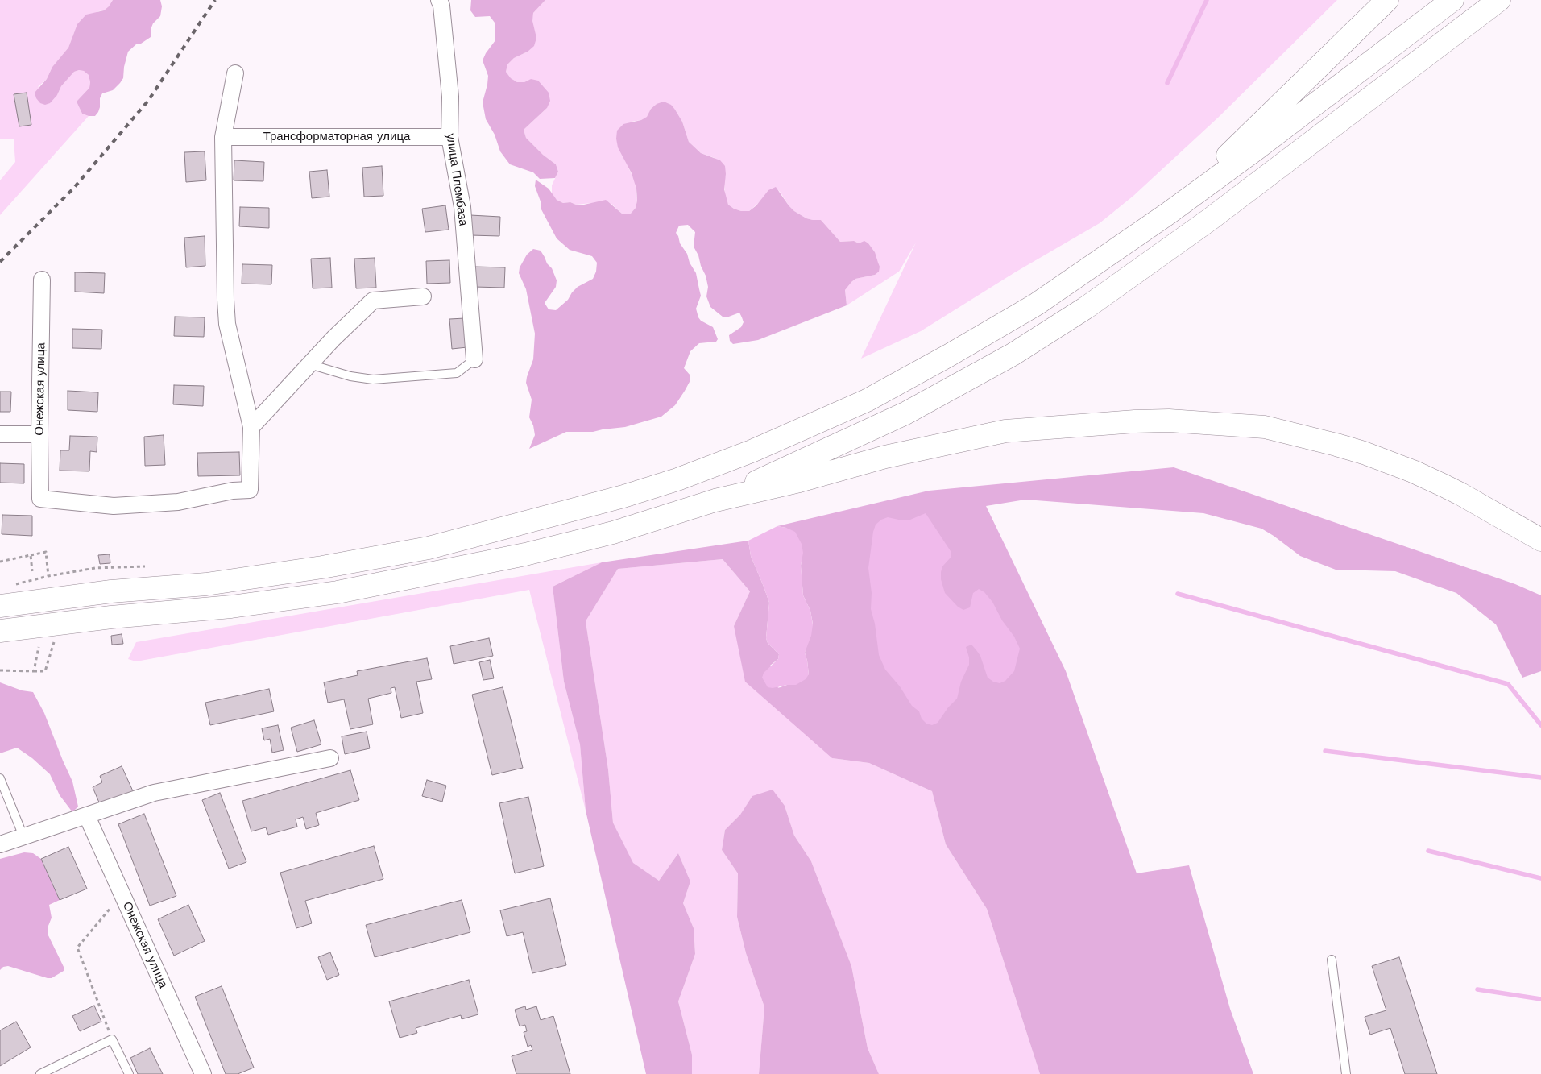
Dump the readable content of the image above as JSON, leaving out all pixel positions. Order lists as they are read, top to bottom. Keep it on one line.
{"streets":{"street":["Трансформаторная улица","улица Плембаза","Онежская улица"]},"crossings":[["Трансформаторная улица","улица Плембаза"]]}
